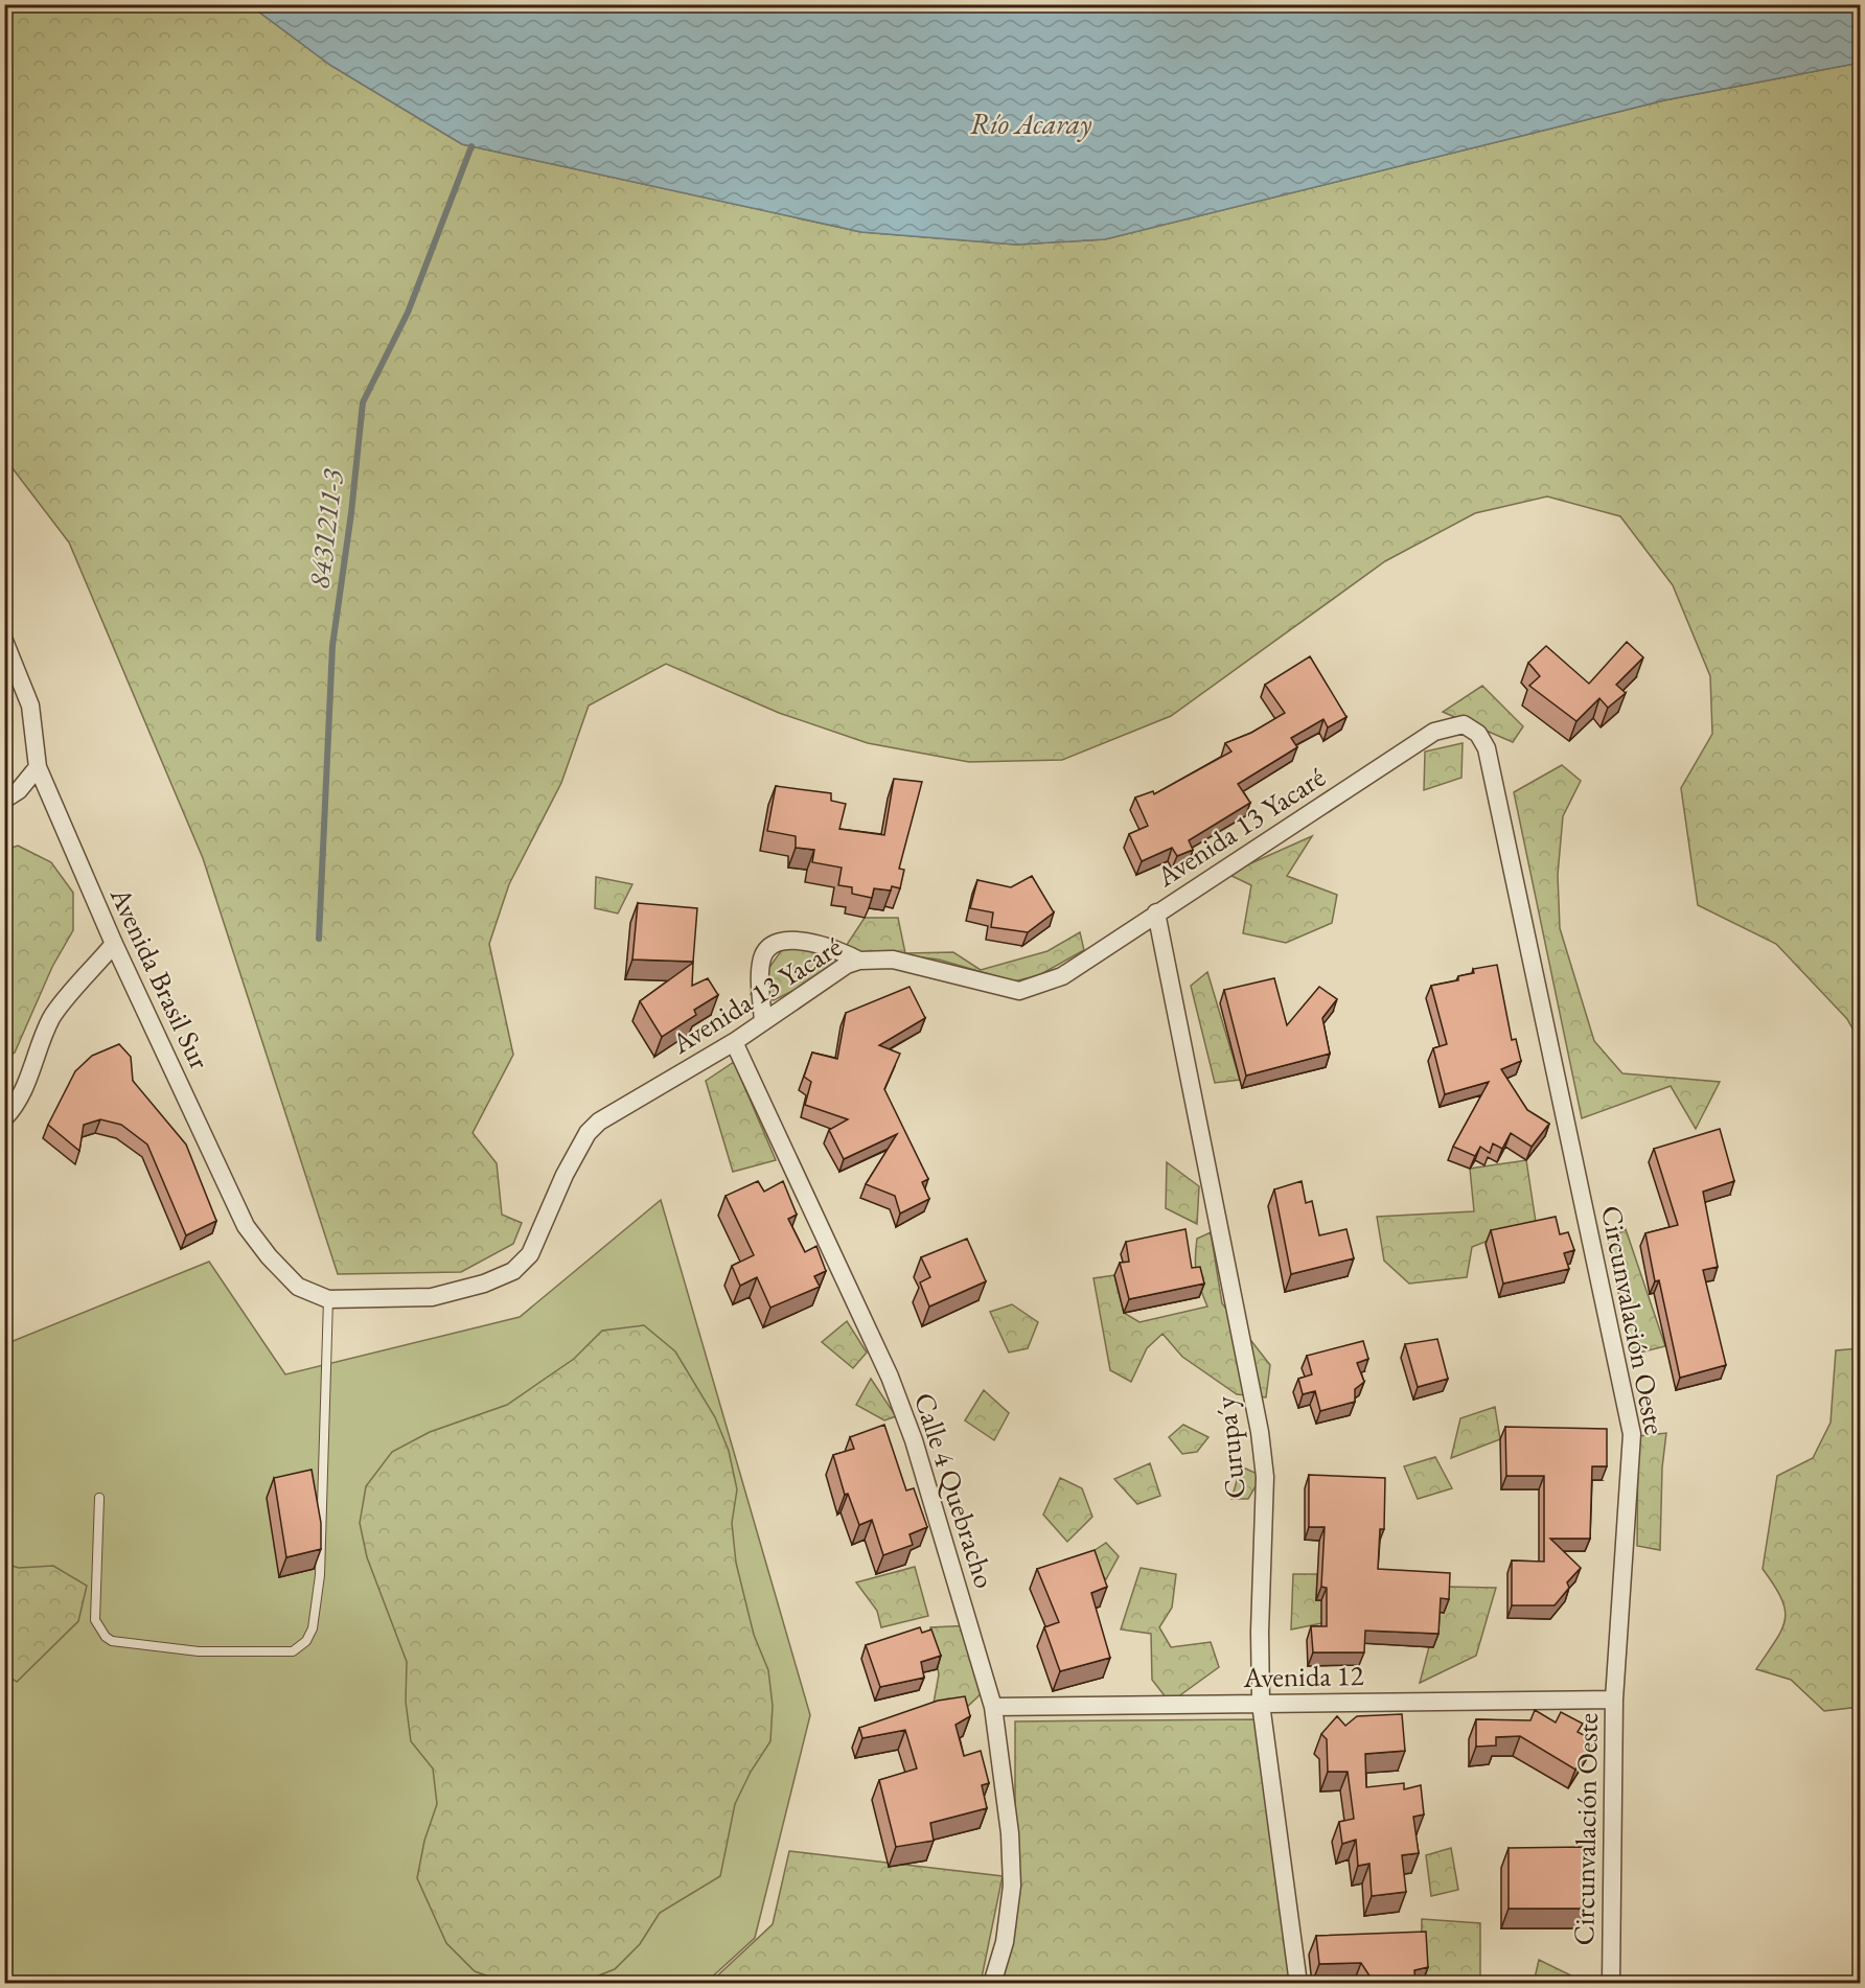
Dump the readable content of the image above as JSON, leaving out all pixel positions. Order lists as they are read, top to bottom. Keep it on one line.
{"streets":{"street":["Avenida 13 Yacaré","Avenida Brasil Sur","Circunvalación Oeste","Curupa´y","Calle 4 Quebracho","Avenida 12"]},"crossings":[["Avenida 13 Yacaré","Avenida Brasil Sur"],["Avenida 13 Yacaré","Circunvalación Oeste"],["Avenida 13 Yacaré","Curupa´y"],["Avenida 13 Yacaré","Calle 4 Quebracho"],["Circunvalación Oeste","Avenida 12"],["Curupa´y","Avenida 12"],["Calle 4 Quebracho","Avenida 12"]],"water":["Río Acaray","8431211-3"]}
